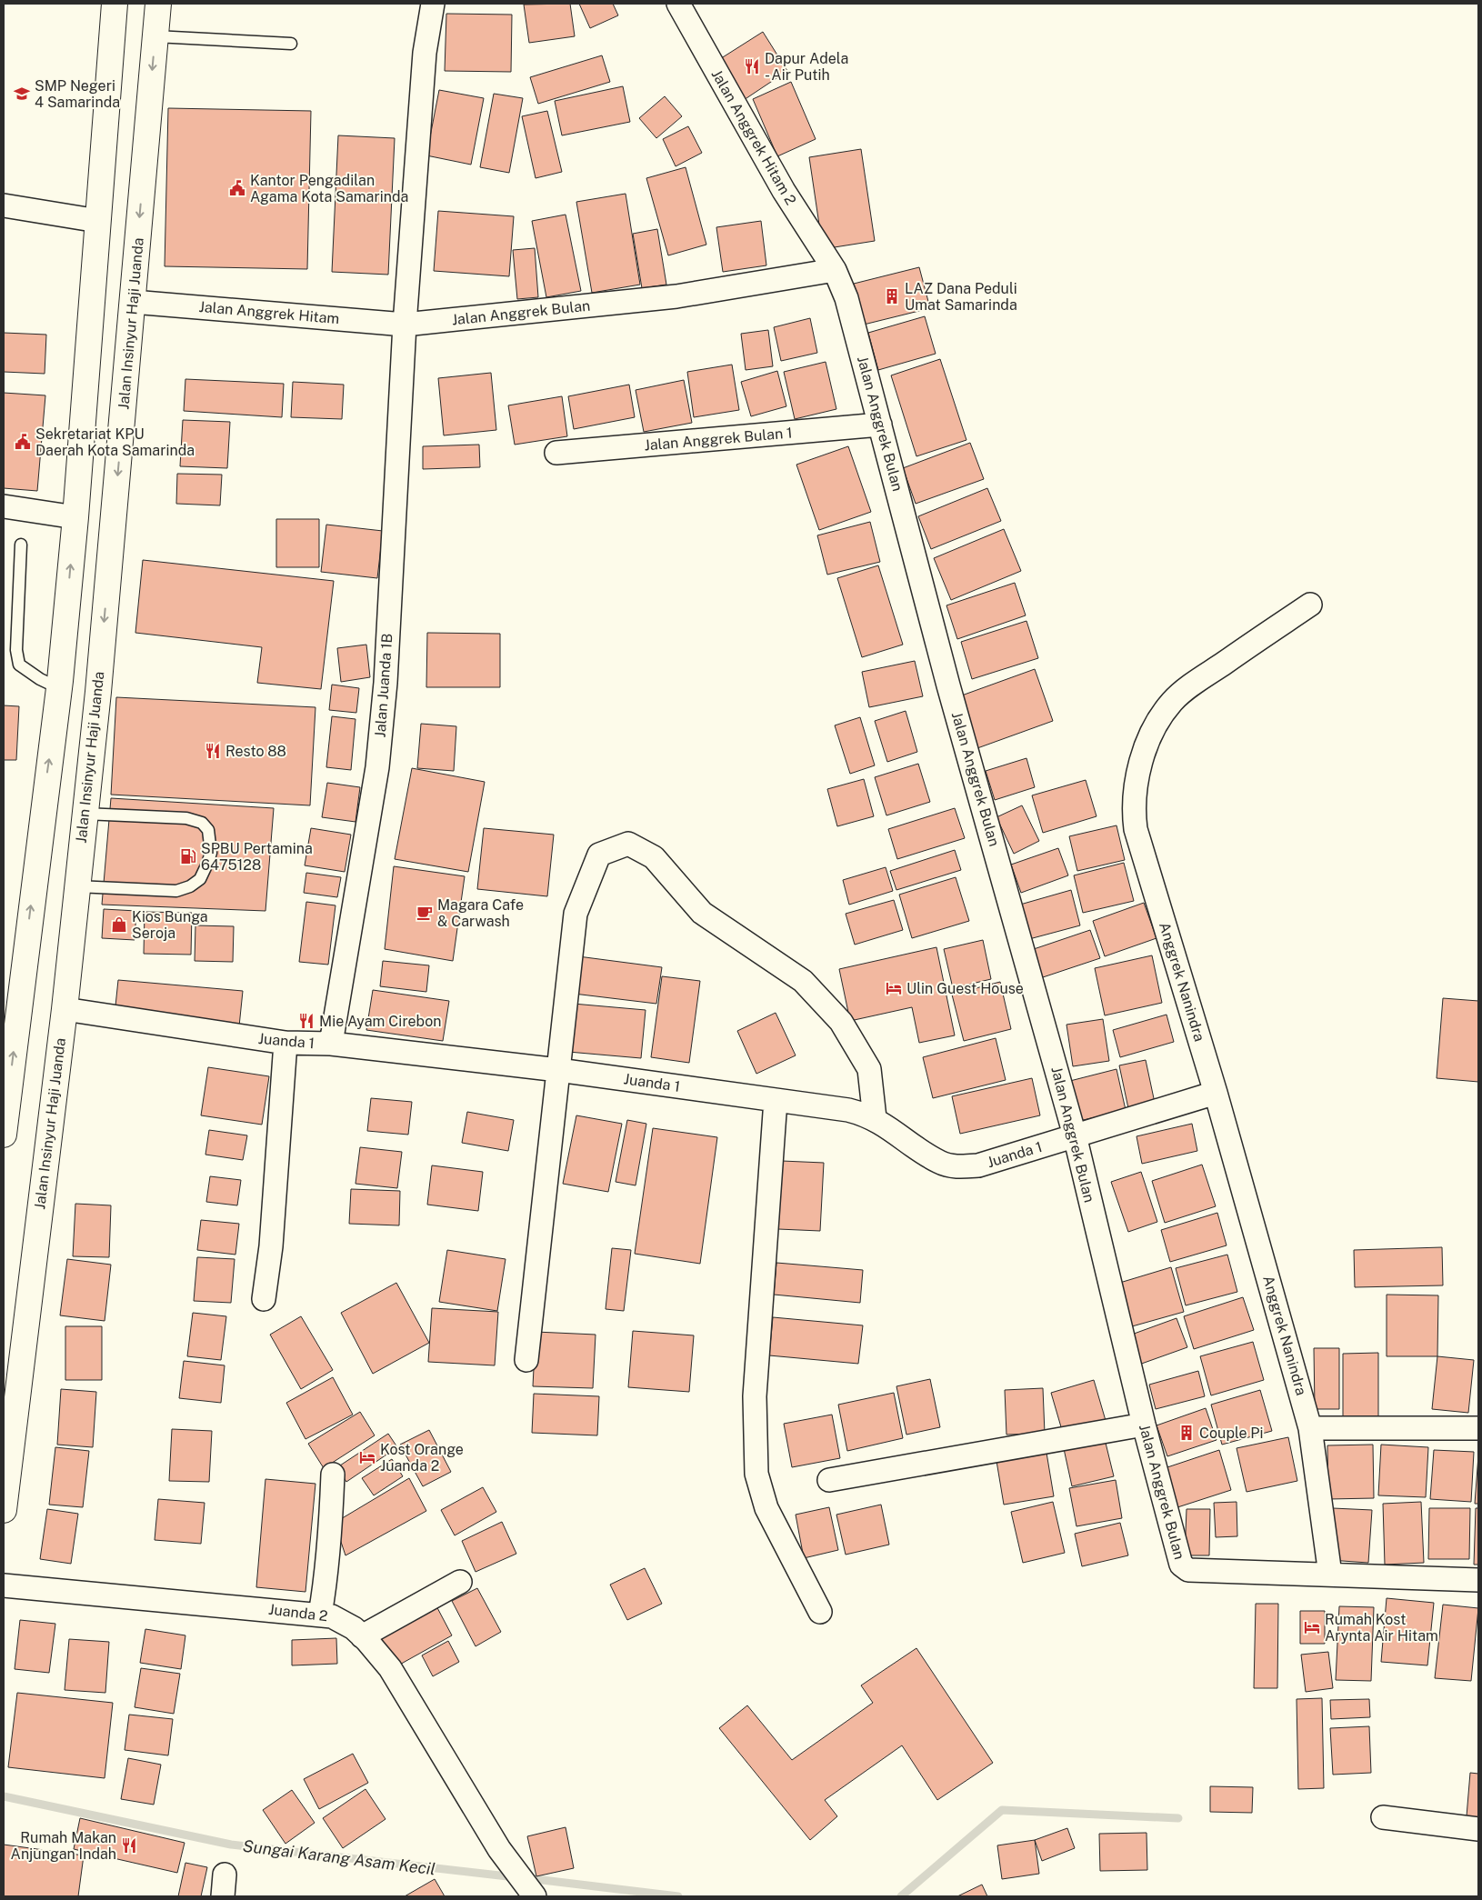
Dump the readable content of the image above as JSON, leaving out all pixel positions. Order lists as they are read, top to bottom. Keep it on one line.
{"streets":{"highway":["Jalan Insinyur Haji Juanda"],"street":["Jalan Anggrek Hitam 2","Jalan Anggrek Hitam","Jalan Anggrek Bulan","Jalan Anggrek Bulan 1","Jalan Juanda 1B","Anggrek Nanindra","Juanda 1","Juanda 2"]},"crossings":[["Jalan Anggrek Hitam 2","Jalan Anggrek Bulan"],["Jalan Anggrek Hitam","Jalan Anggrek Bulan"],["Jalan Anggrek Hitam","Jalan Insinyur Haji Juanda"],["Jalan Anggrek Hitam","Jalan Juanda 1B"],["Jalan Anggrek Bulan","Jalan Anggrek Bulan 1"],["Jalan Anggrek Bulan","Jalan Juanda 1B"],["Jalan Anggrek Bulan","Anggrek Nanindra"],["Jalan Anggrek Bulan","Juanda 1"],["Jalan Insinyur Haji Juanda","Juanda 1"],["Jalan Juanda 1B","Juanda 1"],["Anggrek Nanindra","Juanda 1"]],"water":["Sungai Karang Asam Kecil"],"places":{"restaurant":["Dapur Adela - Air Putih","Resto 88","Mie Ayam Cirebon","Rumah Makan Anjungan Indah"],"school or university":["SMP Negeri 4 Samarinda"],"public building":["Kantor Pengadilan Agama Kota Samarinda","Sekretariat KPU Daerah Kota Samarinda"],"building":["LAZ Dana Peduli Umat Samarinda","Couple Pi"],"fuel station":["SPBU Pertamina 6475128"],"cafe":["Magara Cafe & Carwash"],"shop":["Kios Bunga Seroja"],"hotel":["Ulin Guest House","Kost Orange Juanda 2","Rumah Kost Arynta Air Hitam"]}}
